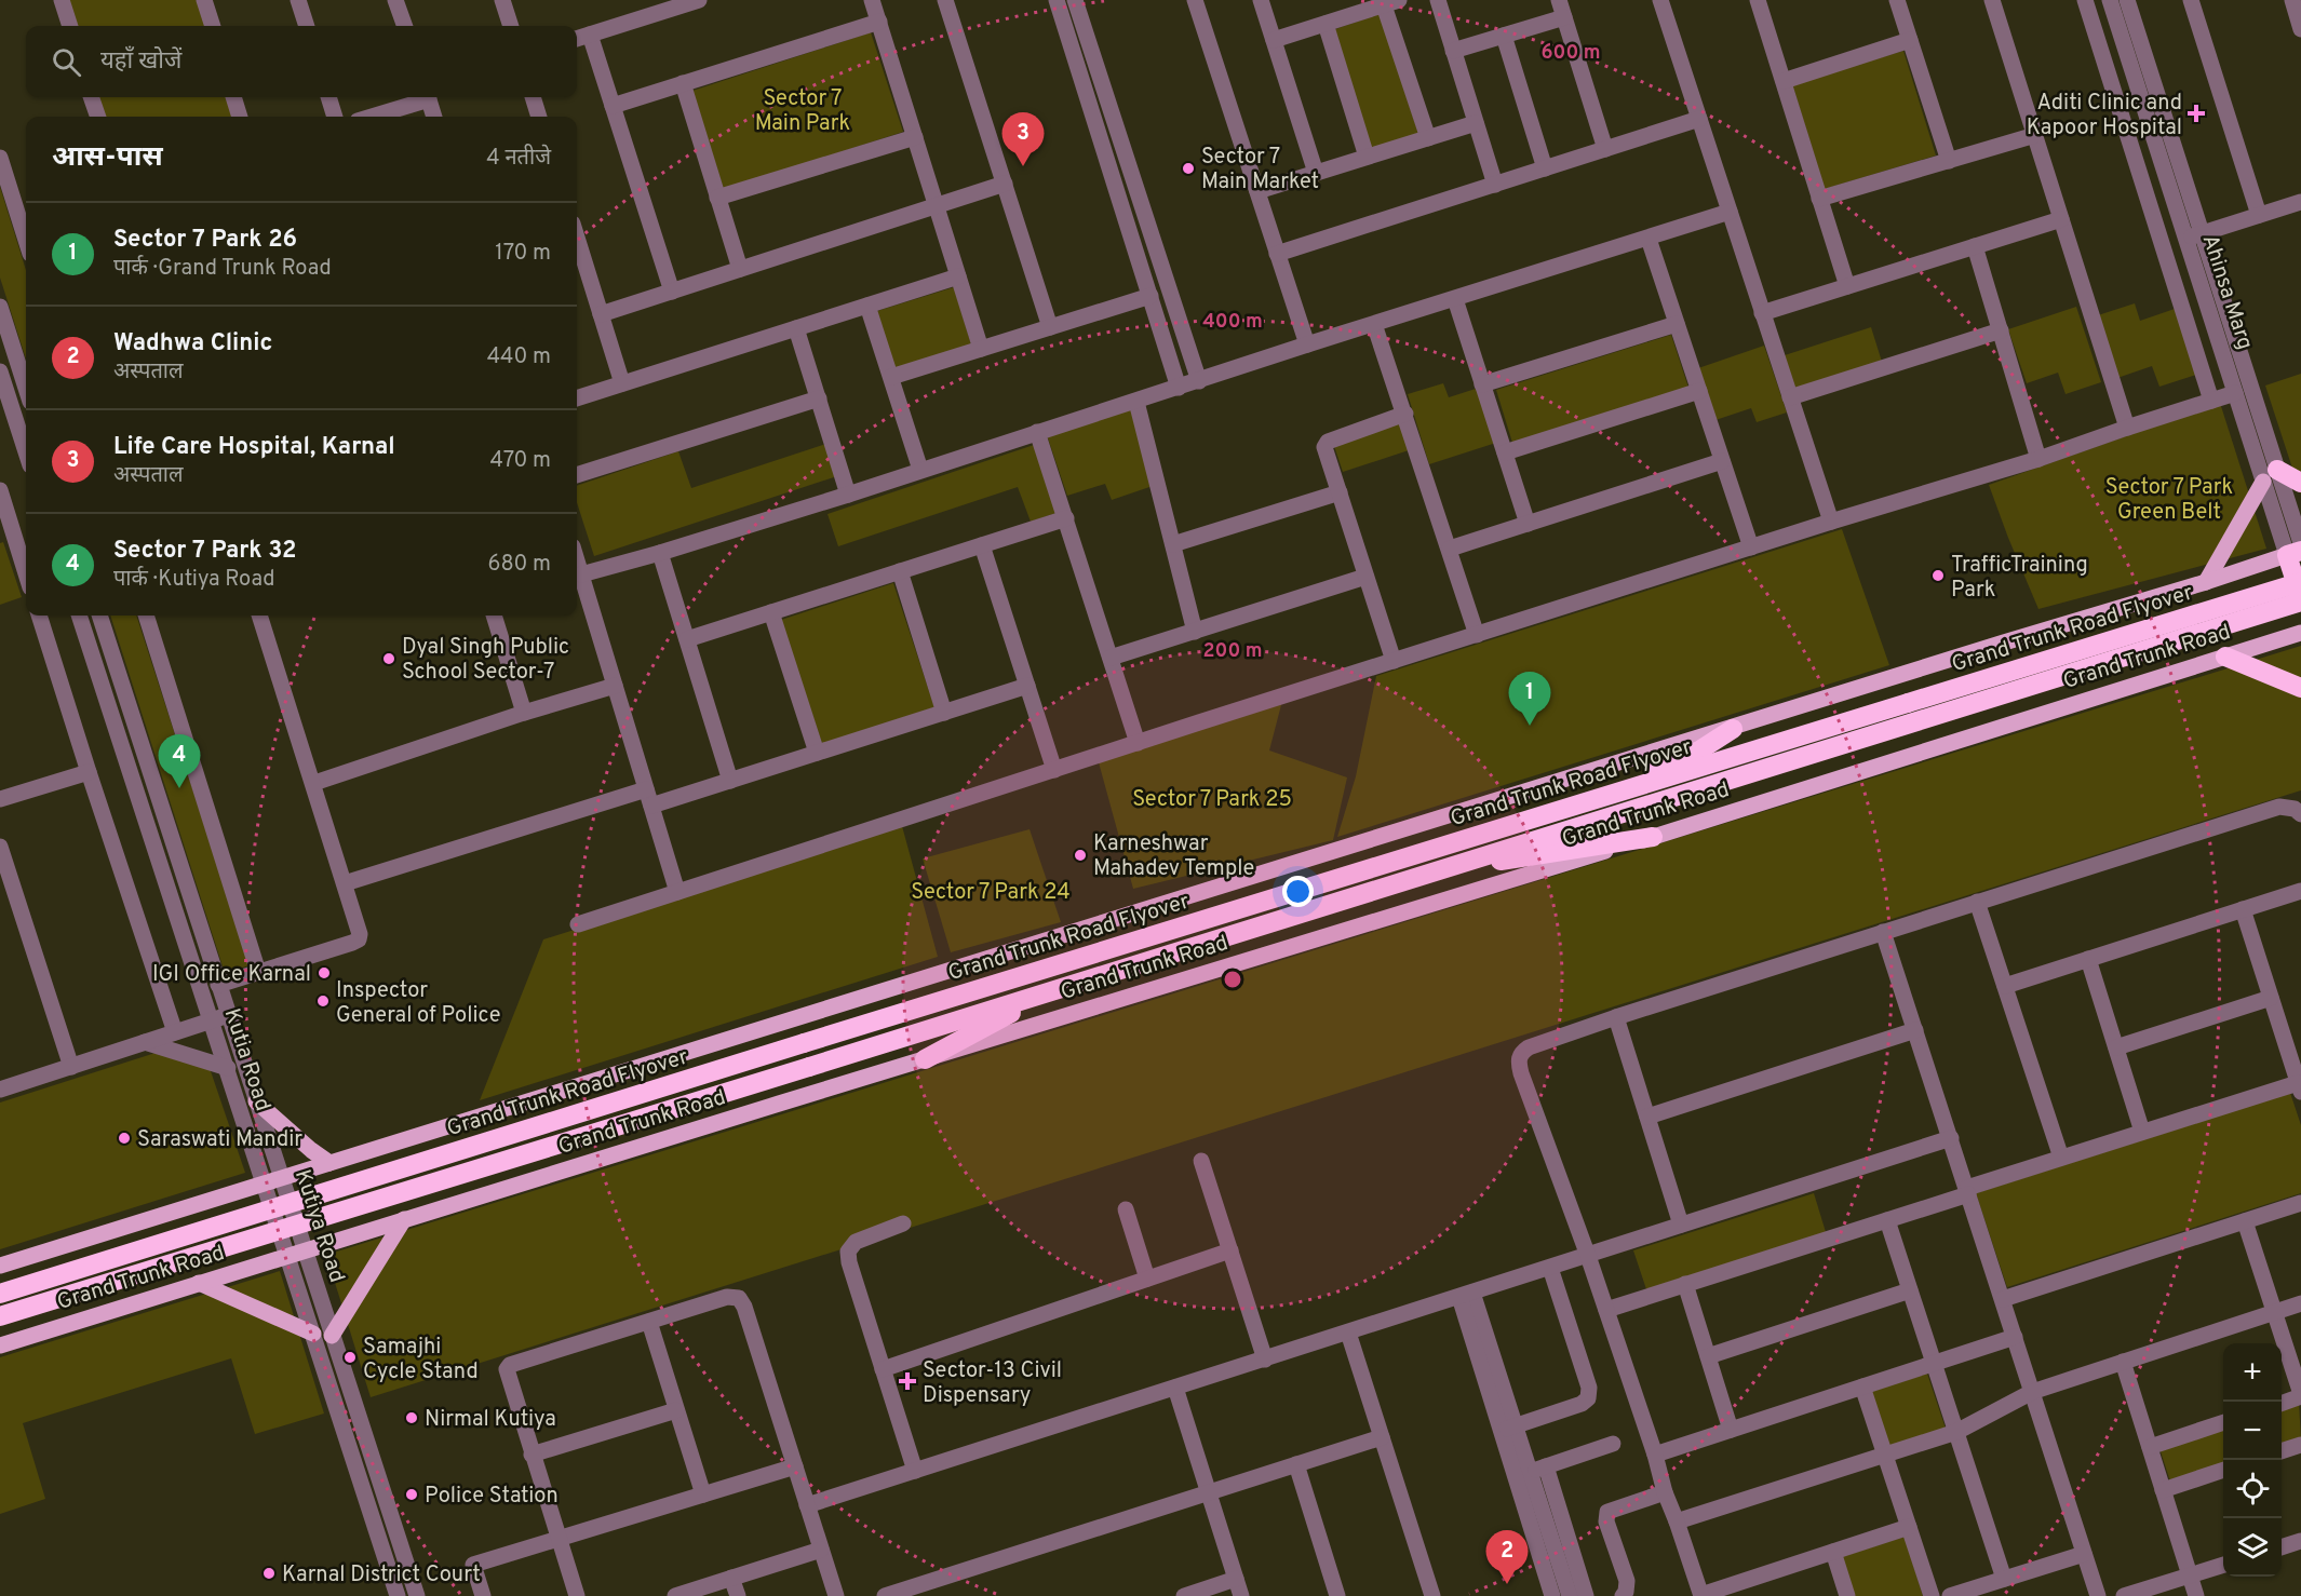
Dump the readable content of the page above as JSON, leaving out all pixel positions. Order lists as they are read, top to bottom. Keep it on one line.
{"streets":{"highway":["Ahinsa Marg","Grand Trunk Road Flyover","Grand Trunk Road"],"street":["Kutia Road","Kutiya Road"]},"crossings":[["Ahinsa Marg","Grand Trunk Road Flyover"],["Grand Trunk Road Flyover","Grand Trunk Road"],["Grand Trunk Road","Kutia Road"],["Grand Trunk Road","Kutiya Road"],["Kutia Road","Kutiya Road"]],"parks":["Sector 7 Main Park","Sector 7 Park Green Belt","Sector 7 Park 25","Sector 7 Park 24"],"places":{"health":["Aditi Clinic and Kapoor Hospital","Sector-13 Civil Dispensary"],"other":["Sector 7 Main Market","TrafficTraining Park","Dyal Singh Public School Sector-7","Karneshwar Mahadev Temple","IGI Office Karnal","Inspector General of Police","Saraswati Mandir","Samajhi Cycle Stand","Nirmal Kutiya","Police Station","Karnal District Court"]},"page":{"search":"यहाँ खोजें","pins":["3","1","4","2"],"heading":["आस-पास","4 नतीजे"],"list":[{"mark":"1","name":"Sector 7 Park 26","note":"पार्क · Grand Trunk Road","value":"170 m"},{"mark":"2","name":"Wadhwa Clinic","note":"अस्पताल","value":"440 m"},{"mark":"3","name":"Life Care Hospital, Karnal","note":"अस्पताल","value":"470 m"},{"mark":"4","name":"Sector 7 Park 32","note":"पार्क · Kutiya Road","value":"680 m"}],"map_buttons":["+","−"]},"rings":["600 m","400 m","200 m"]}
